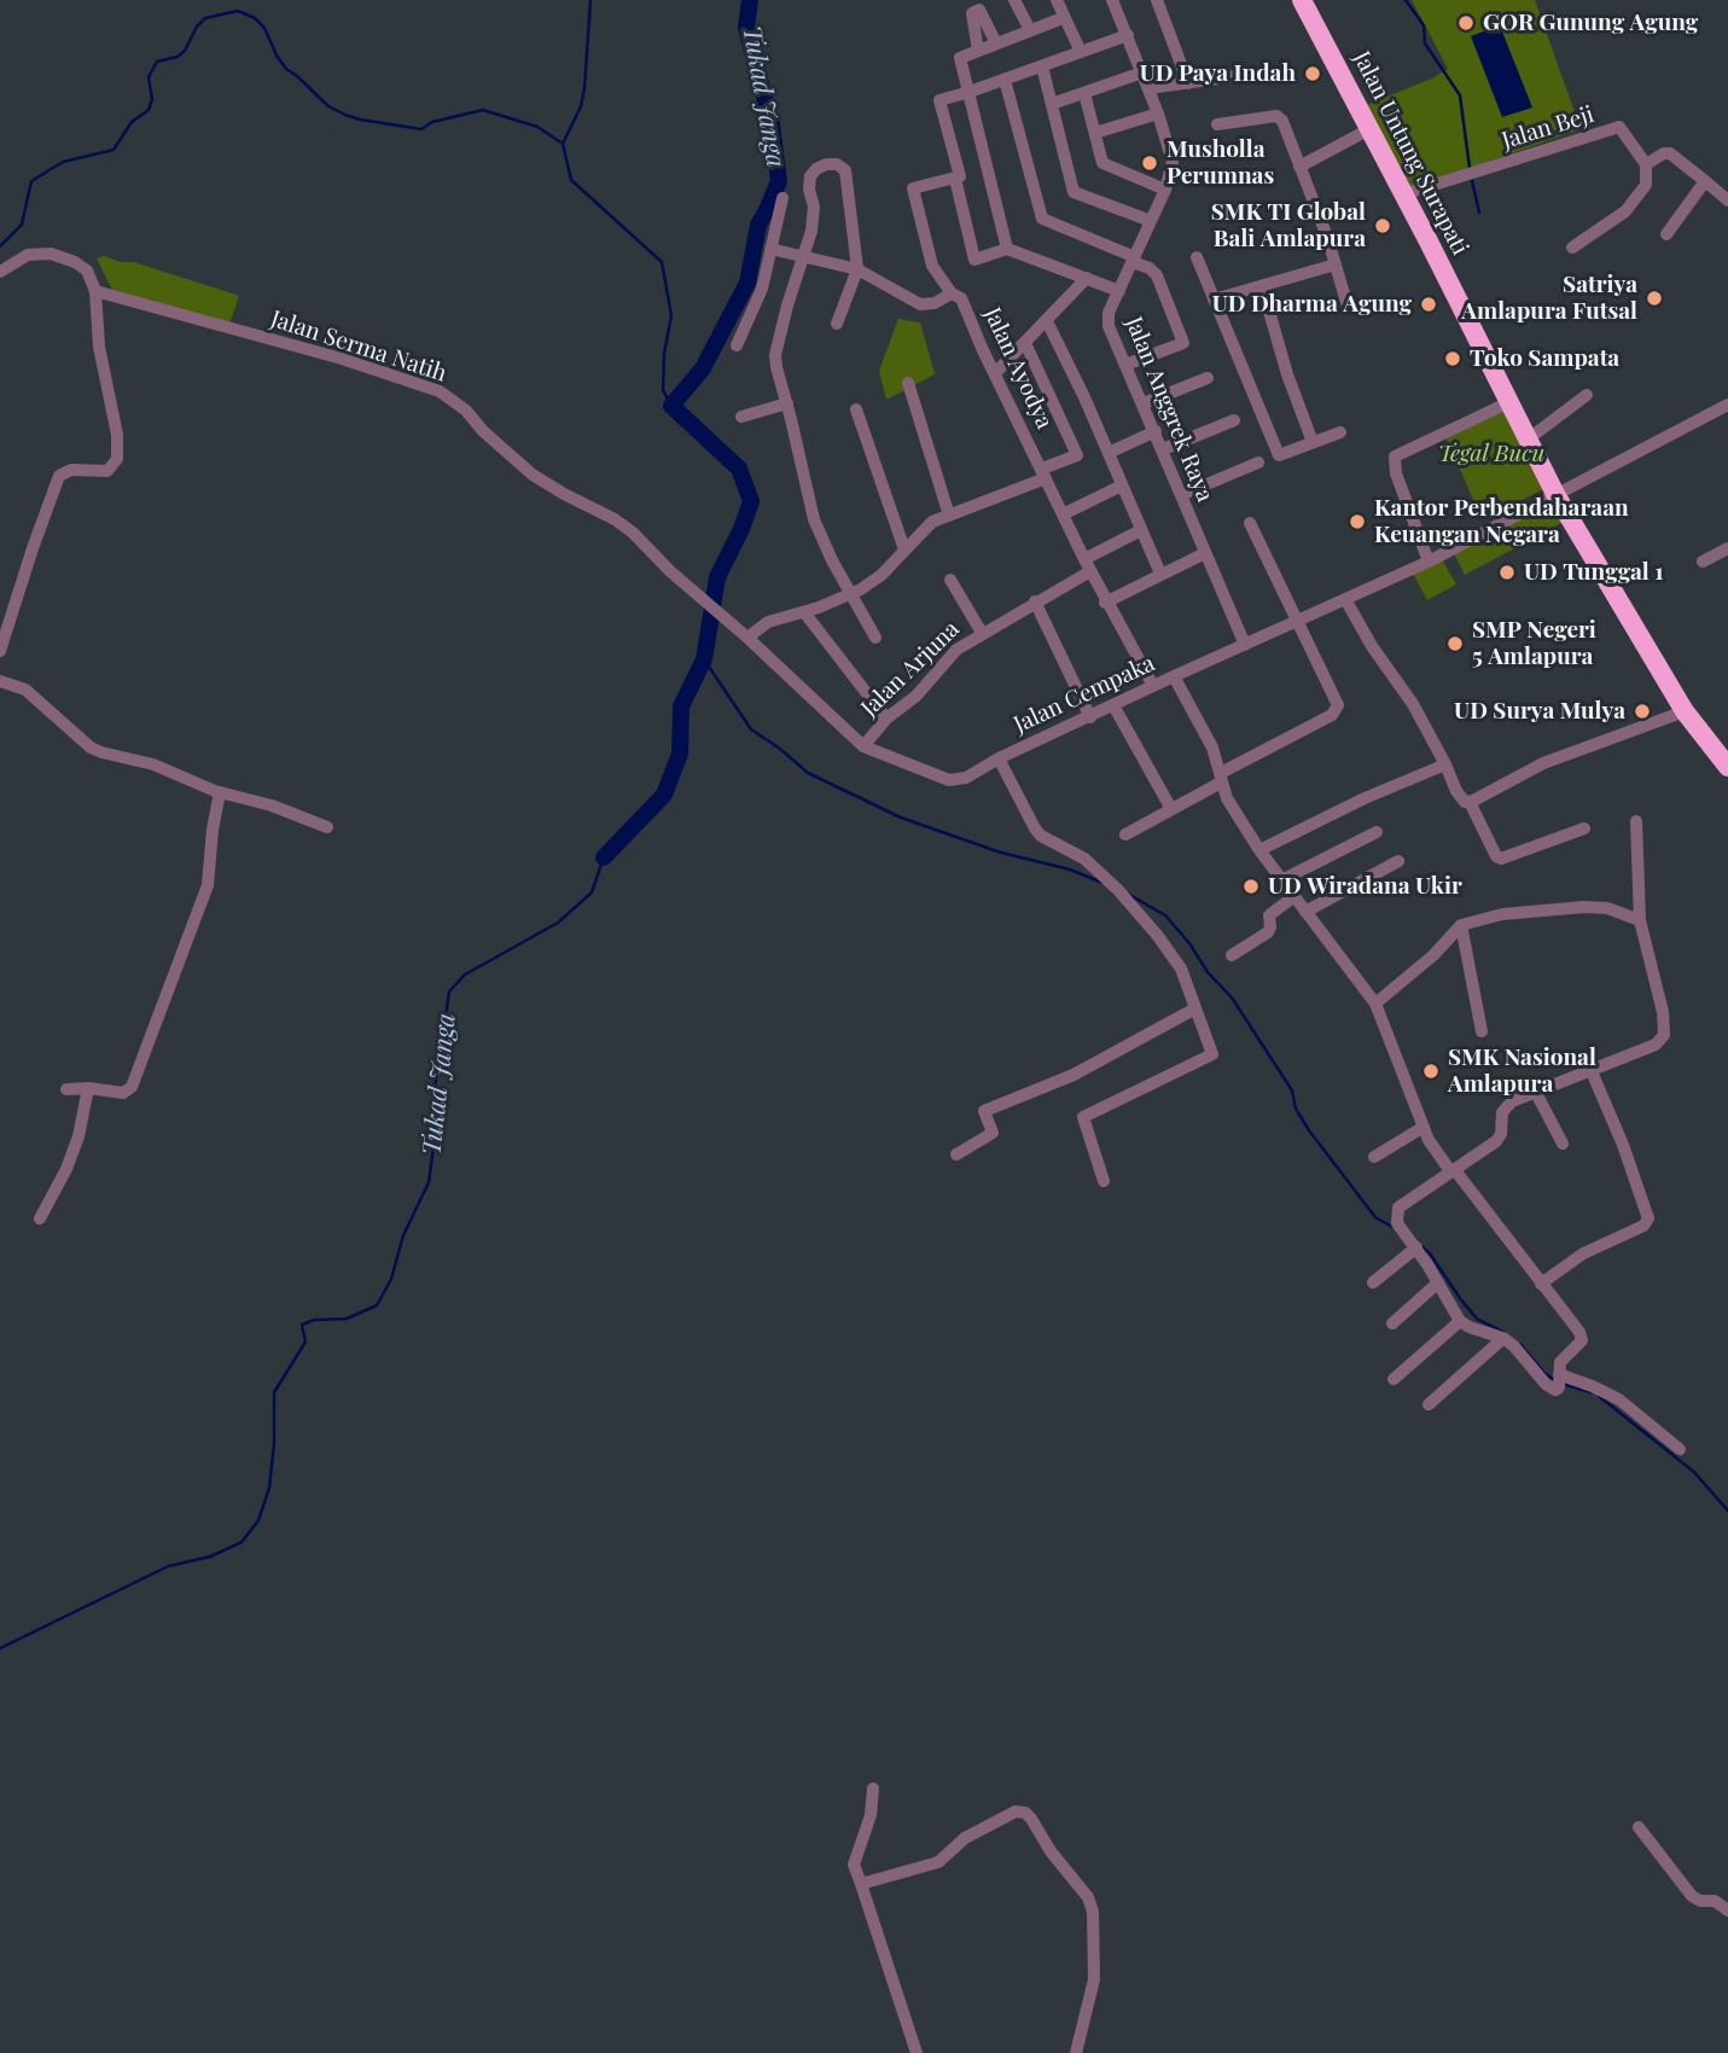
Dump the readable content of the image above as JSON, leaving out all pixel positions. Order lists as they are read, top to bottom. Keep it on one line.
{"streets":{"highway":["Jalan Untung Surapati"],"street":["Jalan Beji","Jalan Serma Natih","Jalan Ayodya","Jalan Anggrek Raya","Jalan Arjuna","Jalan Cempaka"]},"crossings":[["Jalan Beji","Jalan Untung Surapati"],["Jalan Untung Surapati","Jalan Cempaka"],["Jalan Serma Natih","Jalan Cempaka"],["Jalan Ayodya","Jalan Arjuna"],["Jalan Ayodya","Jalan Cempaka"],["Jalan Anggrek Raya","Jalan Cempaka"],["Jalan Arjuna","Jalan Cempaka"]],"water":["Tukad Janga"],"parks":["Tegal Bucu"],"places":["GOR Gunung Agung","UD Paya Indah","Musholla Perumnas","SMK TI Global Bali Amlapura","Satriya Amlapura Futsal","UD Dharma Agung","Toko Sampata","Kantor Perbendaharaan Keuangan Negara","UD Tunggal 1","SMP Negeri 5 Amlapura","UD Surya Mulya","UD Wiradana Ukir","SMK Nasional Amlapura"]}
